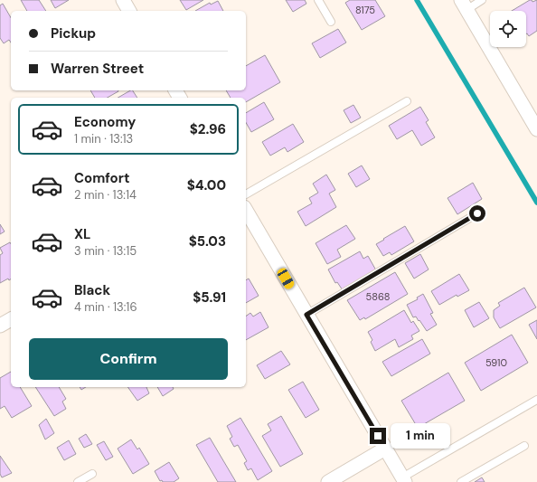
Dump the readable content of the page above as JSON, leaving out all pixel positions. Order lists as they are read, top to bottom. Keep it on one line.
{"house_numbers":["8175","5868","5910"],"page":{"banner":["Pickup","Warren Street"],"list":[{"name":"Economy","note":"1 min · 13:13","value":"$2.96"},{"name":"Comfort","note":"2 min · 13:14","value":"$4.00"},{"name":"XL","note":"3 min · 13:15","value":"$5.03"},{"name":"Black","note":"4 min · 13:16","value":"$5.91"}],"buttons":"Confirm","bubble":"1 min"}}
